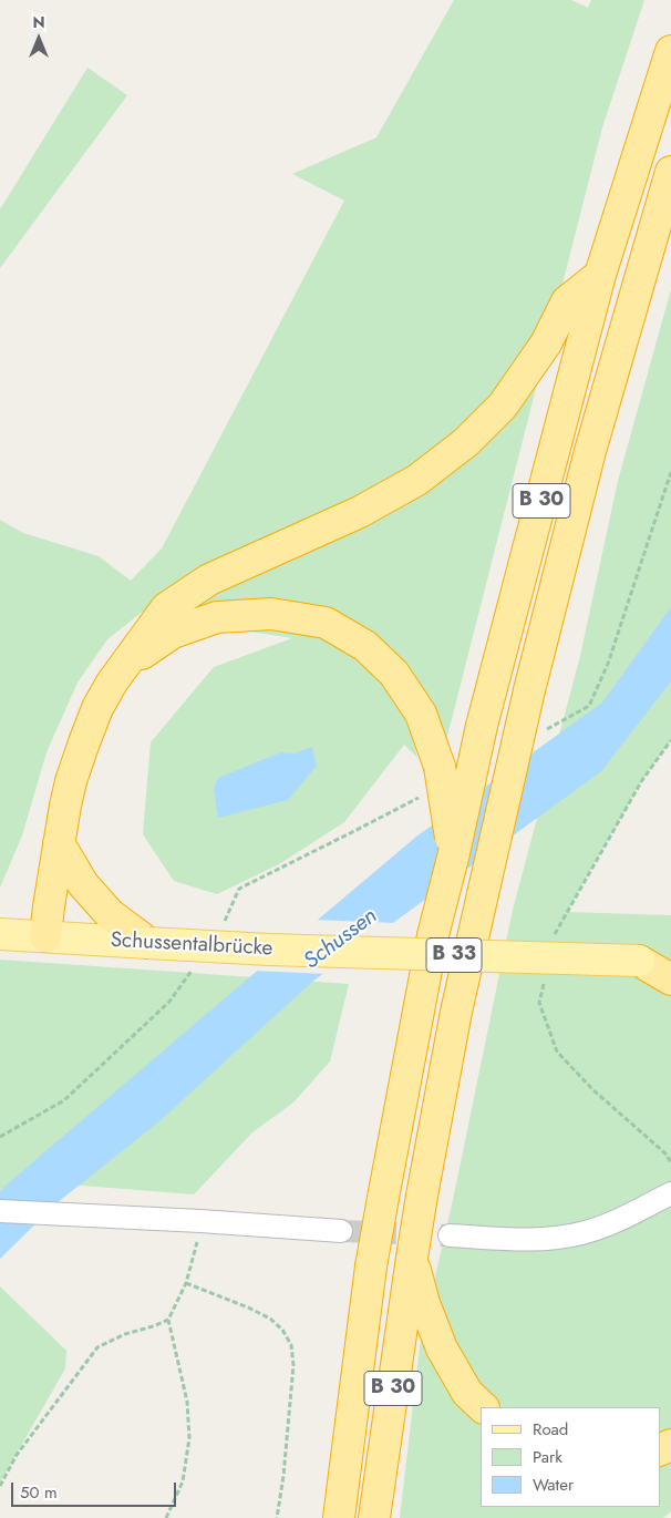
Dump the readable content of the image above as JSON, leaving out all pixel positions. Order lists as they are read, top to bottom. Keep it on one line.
{"streets":{"highway":["B 30"],"main road":["Schussentalbrücke","B 33"]},"crossings":[["Schussentalbrücke","B 33"]],"water":["Schussen"],"legend":["Road","Park","Water"],"scale_bar":"50 m","north":"top"}
